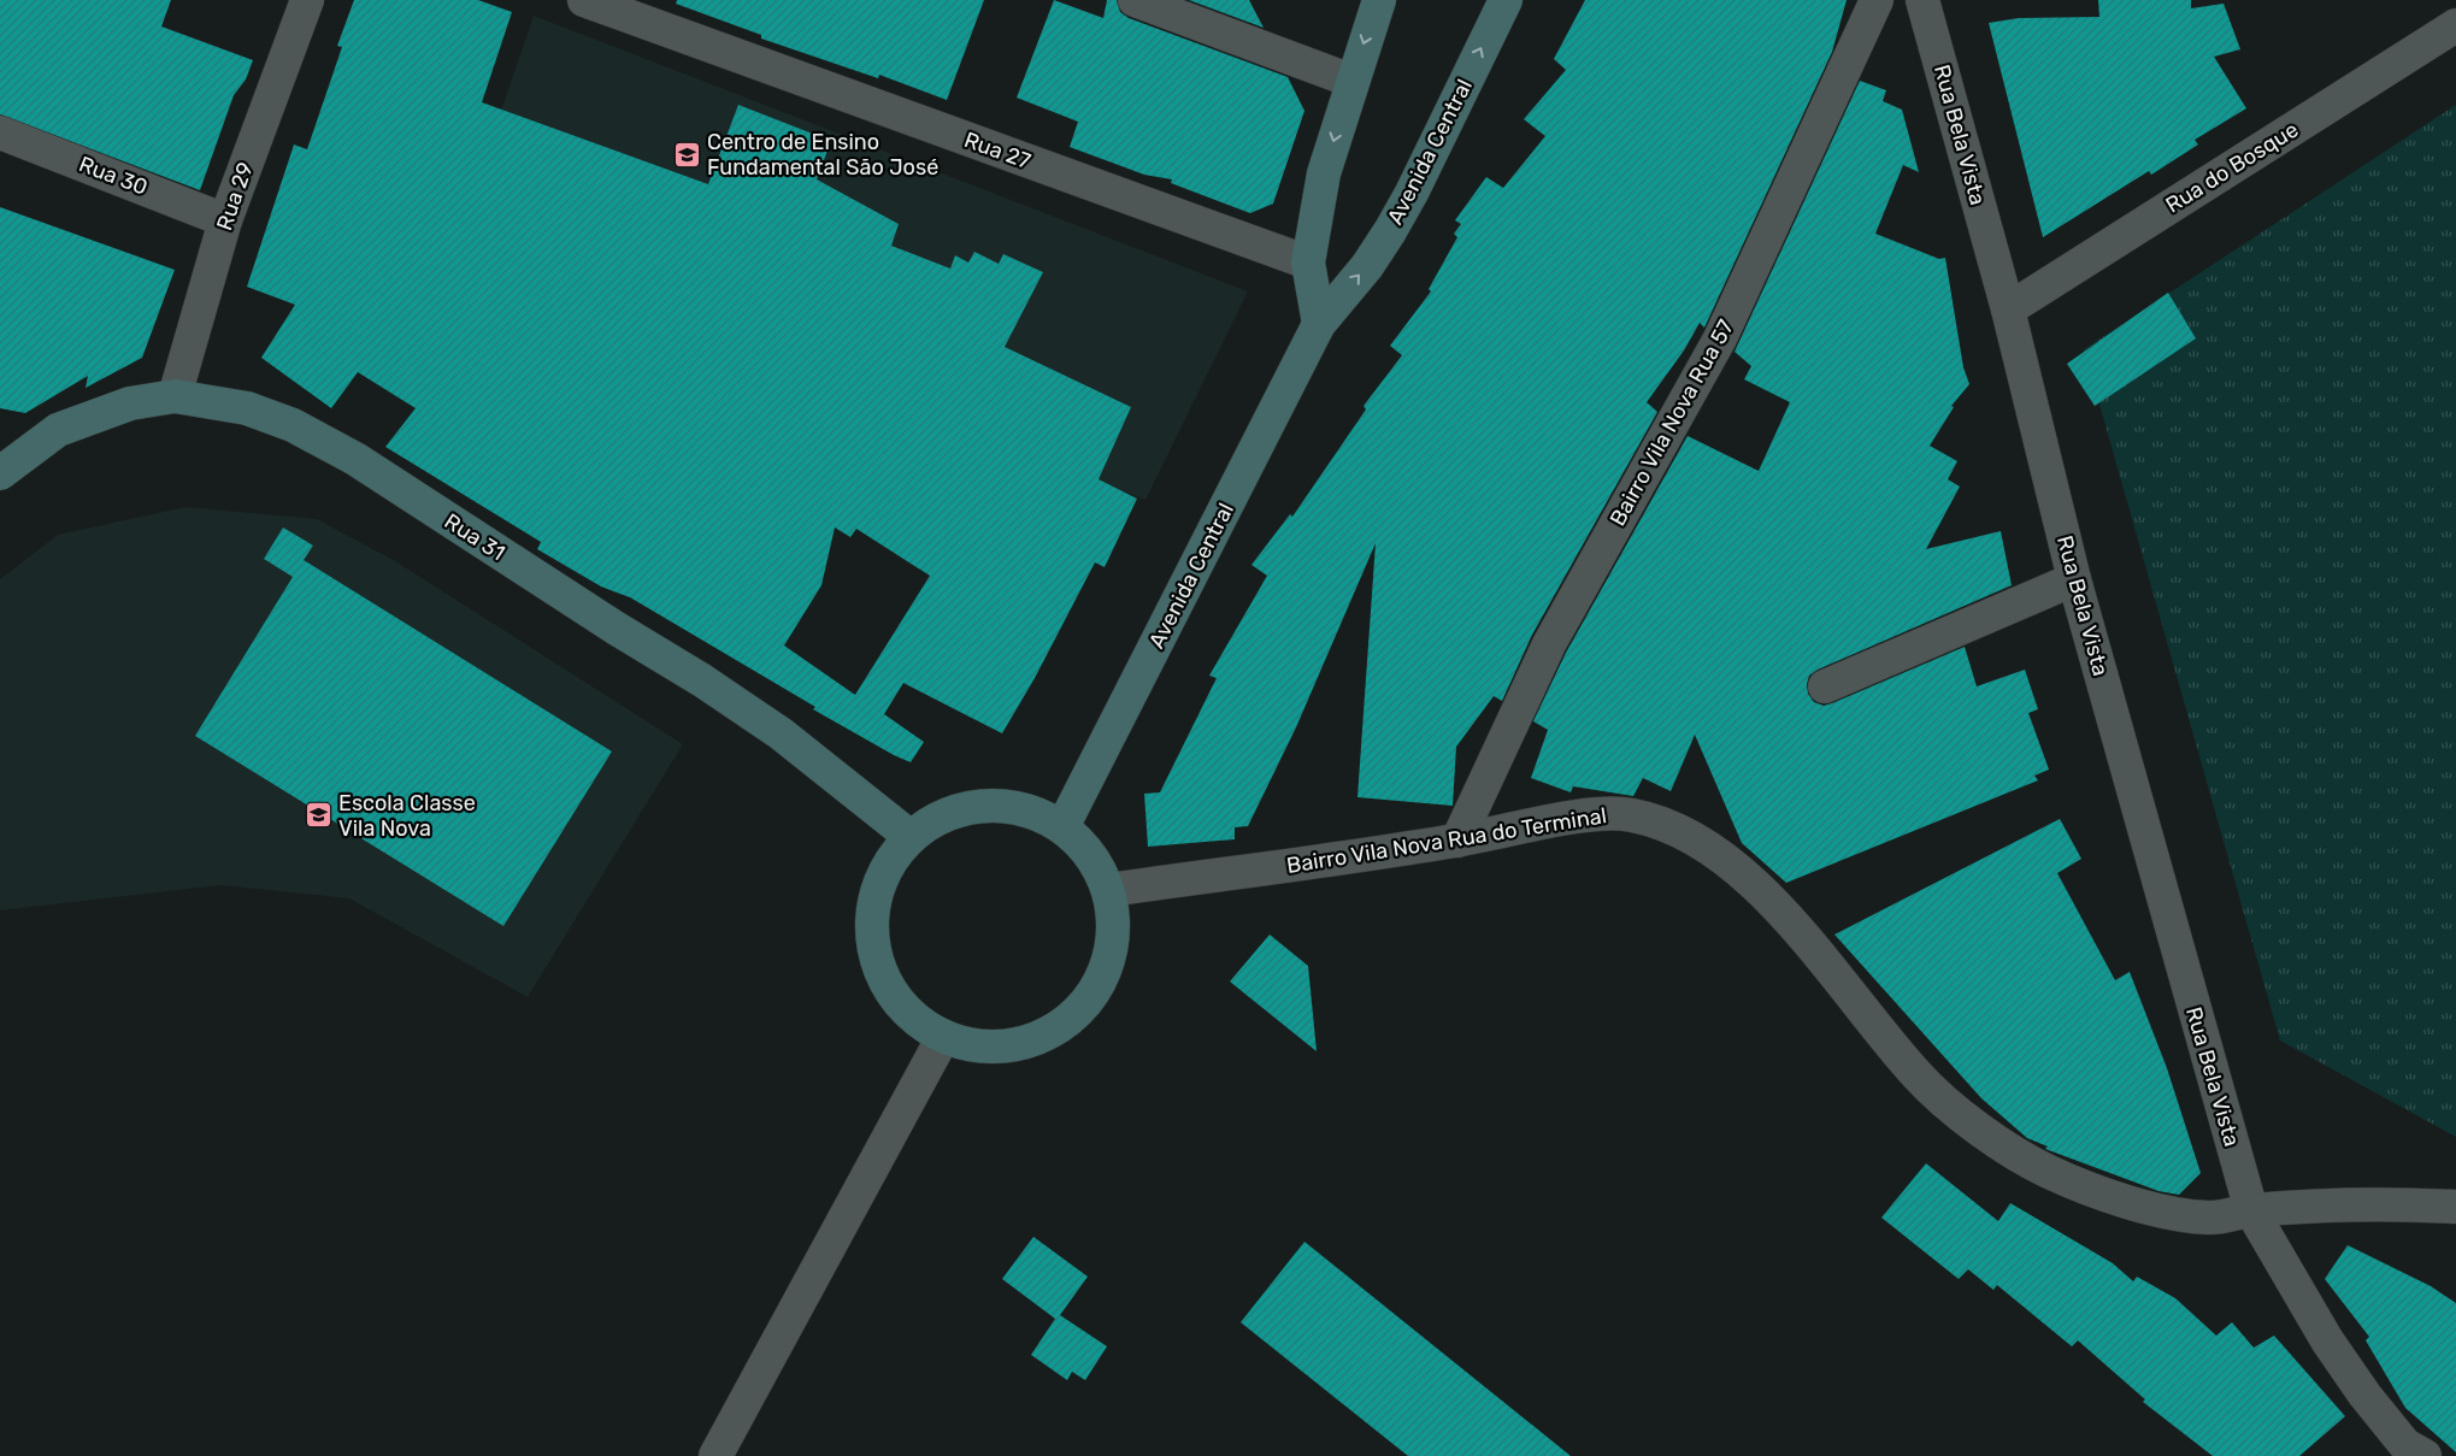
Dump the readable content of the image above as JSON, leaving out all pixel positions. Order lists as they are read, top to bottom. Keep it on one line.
{"streets":{"street":["Rua Bela Vista","Rua 27","Avenida Central","Rua do Bosque","Rua 30","Rua 29","Bairro Vila Nova Rua 57","Rua 31","Bairro Vila Nova Rua do Terminal"]},"crossings":[["Rua Bela Vista","Rua do Bosque"],["Rua Bela Vista","Bairro Vila Nova Rua do Terminal"],["Rua 30","Rua 29"],["Rua 29","Rua 31"],["Bairro Vila Nova Rua 57","Bairro Vila Nova Rua do Terminal"]],"places":{"school or university":["Centro de Ensino Fundamental São José","Escola Classe Vila Nova"]}}
